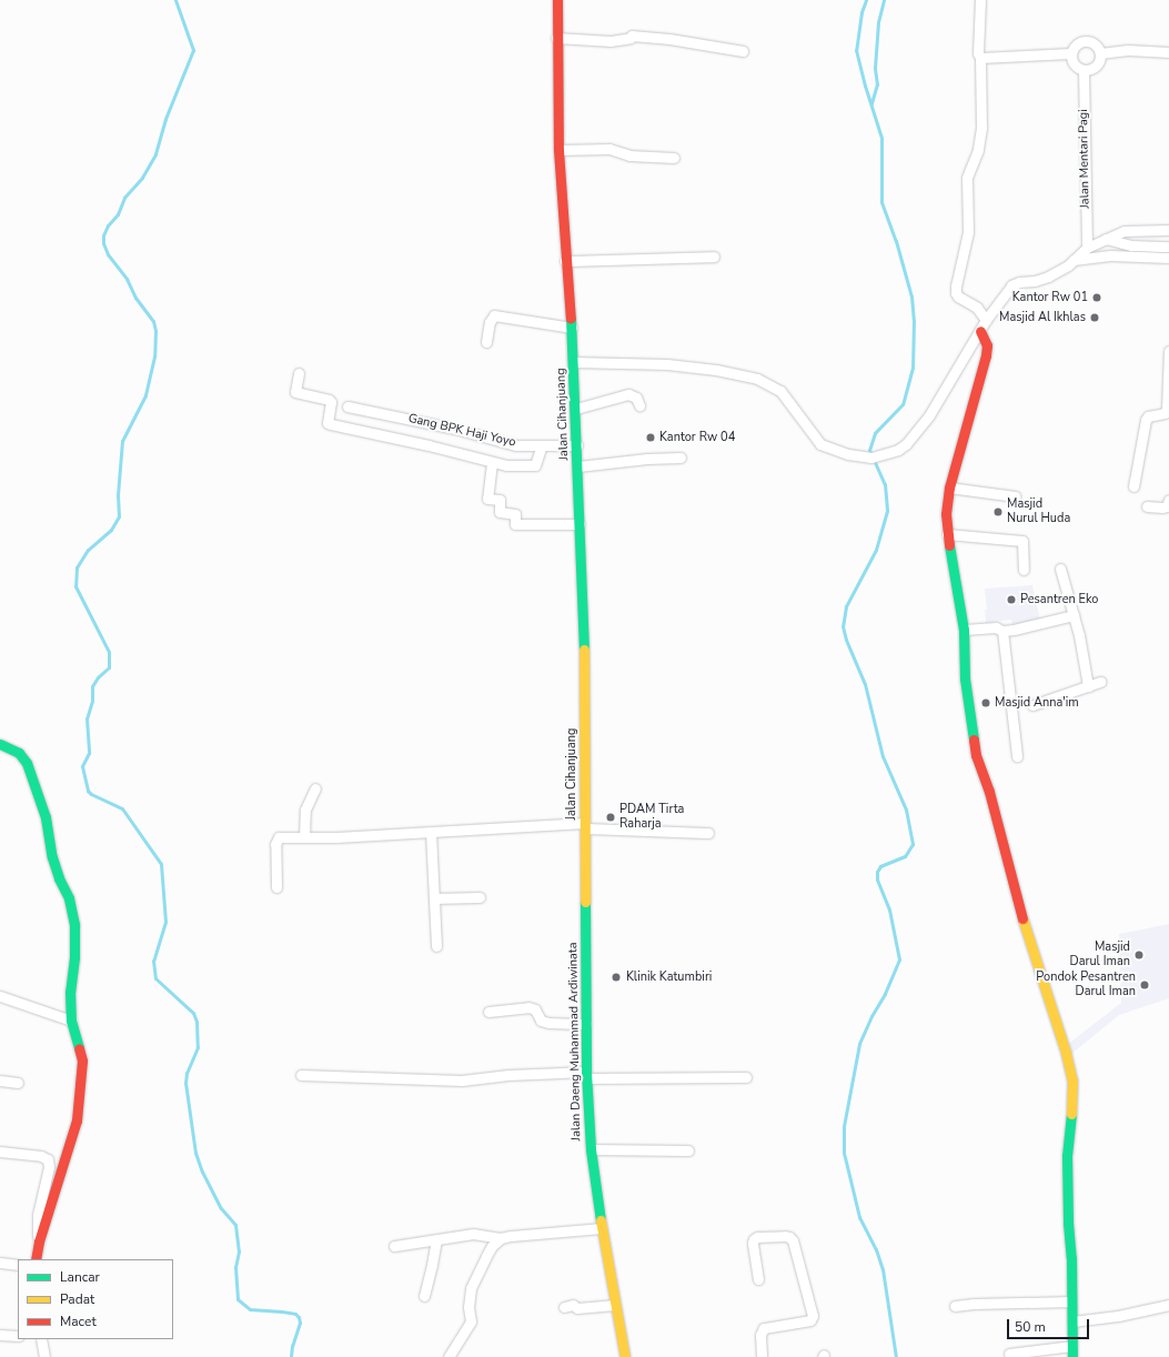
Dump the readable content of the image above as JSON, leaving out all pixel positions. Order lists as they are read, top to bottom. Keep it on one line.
{"streets":{"street":["Jalan Mentari Pagi","Jalan Cihanjuang","Gang BPK Haji Yoyo","Jalan Daeng Muhammad Ardiwinata"]},"crossings":[["Jalan Cihanjuang","Gang BPK Haji Yoyo"],["Jalan Cihanjuang","Jalan Daeng Muhammad Ardiwinata"]],"places":["Kantor Rw 01","Masjid Al Ikhlas","Kantor Rw 04","Masjid Nurul Huda","Pesantren Eko","Masjid Anna'im","PDAM Tirta Raharja","Masjid Darul Iman","Klinik Katumbiri","Pondok Pesantren Darul Iman"],"legend":["Lancar","Padat","Macet"],"scale_bar":"50 m"}
